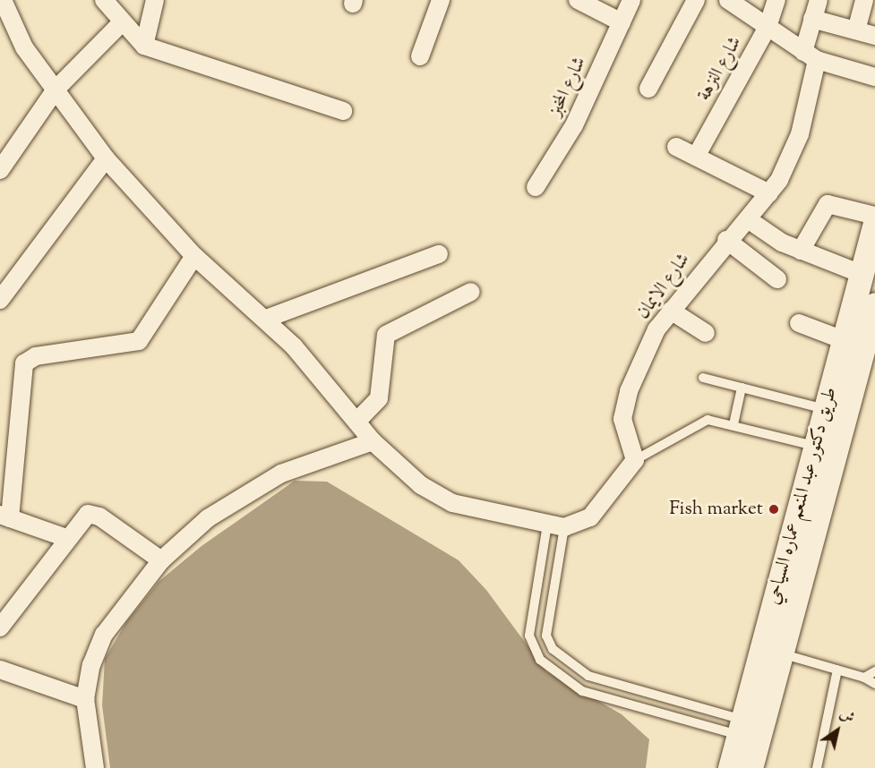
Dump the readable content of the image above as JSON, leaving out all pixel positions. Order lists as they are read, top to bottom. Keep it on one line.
{"streets":{"main road":["طريق دكتور عبد المنعم عماره السياحي"],"street":["شارع النزهة","شارع المخبز","شارع الايمان"]},"places":["Fish market"],"north":"top right"}
